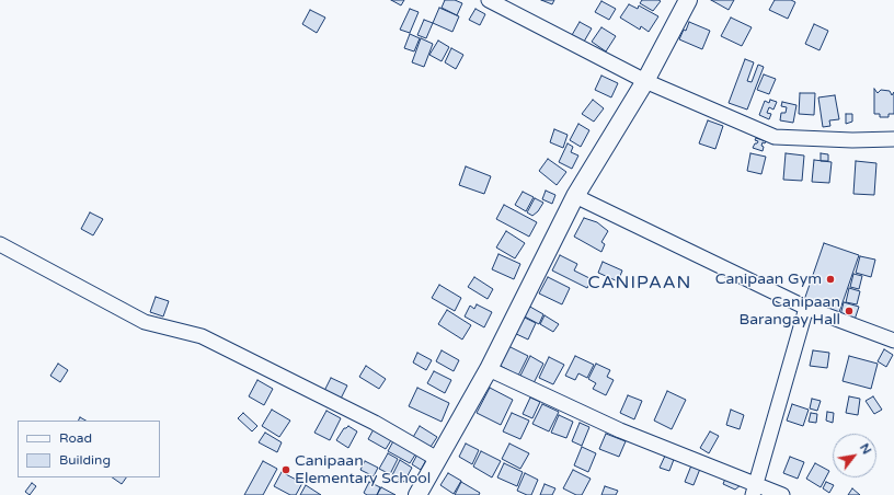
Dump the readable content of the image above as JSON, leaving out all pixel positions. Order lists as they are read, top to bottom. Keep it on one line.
{"districts":["CANIPAAN"],"places":["Canipaan Gym","Canipaan Barangay Hall","Canipaan Elementary School"],"legend":["Road","Building"],"north":"top right"}
